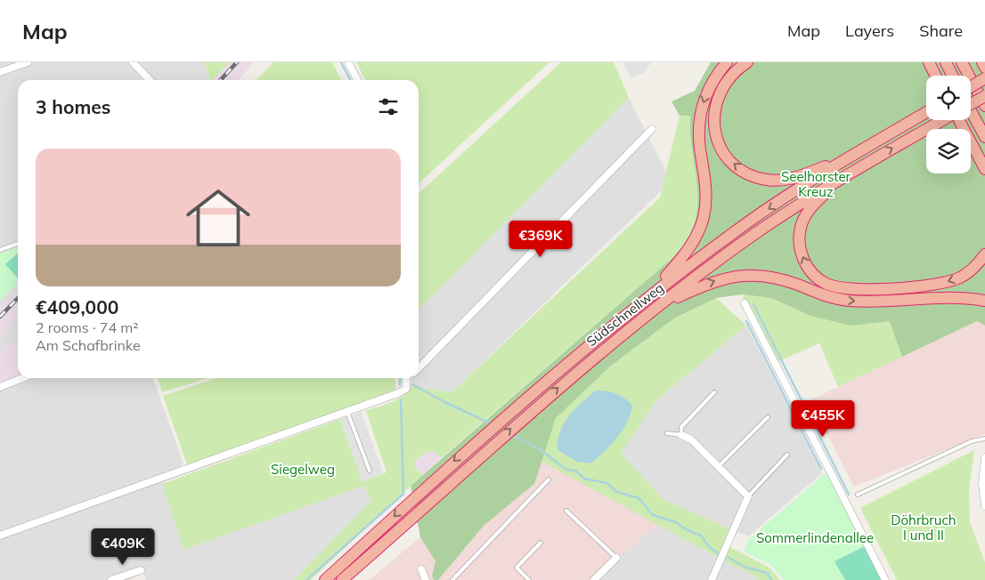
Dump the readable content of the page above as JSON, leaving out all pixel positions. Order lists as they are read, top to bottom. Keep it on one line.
{"streets":{"highway":["Südschnellweg"]},"parks":["Seelhorster Kreuz","Siegelweg","Döhrbruch I und II","Sommerlindenallee"],"page":{"header":"Map","nav":["Map","Layers","Share"],"heading":"3 homes","list":[{"name":"€409,000","note":"2 rooms · 74 m² · Am Schafbrinke"}],"price":["€369K","€455K","€409K"]}}
